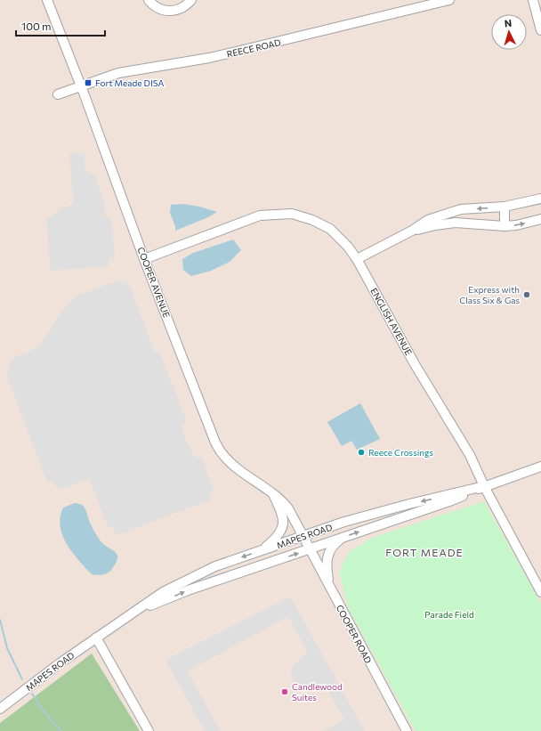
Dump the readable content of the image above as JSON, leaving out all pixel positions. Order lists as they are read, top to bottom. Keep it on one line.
{"streets":{"street":["REECE ROAD","COOPER AVENUE","ENGLISH AVENUE","MAPES ROAD","COOPER ROAD"]},"crossings":[["REECE ROAD","COOPER AVENUE"],["COOPER AVENUE","ENGLISH AVENUE"],["COOPER AVENUE","MAPES ROAD"],["COOPER AVENUE","COOPER ROAD"],["ENGLISH AVENUE","MAPES ROAD"],["MAPES ROAD","COOPER ROAD"]],"districts":["FORT MEADE"],"parks":["Parade Field"],"places":{"transit":["Fort Meade DISA"],"other":["Express with Class Six & Gas","Reece Crossings","Candlewood Suites"]},"scale_bar":"100 m","north":"top"}
